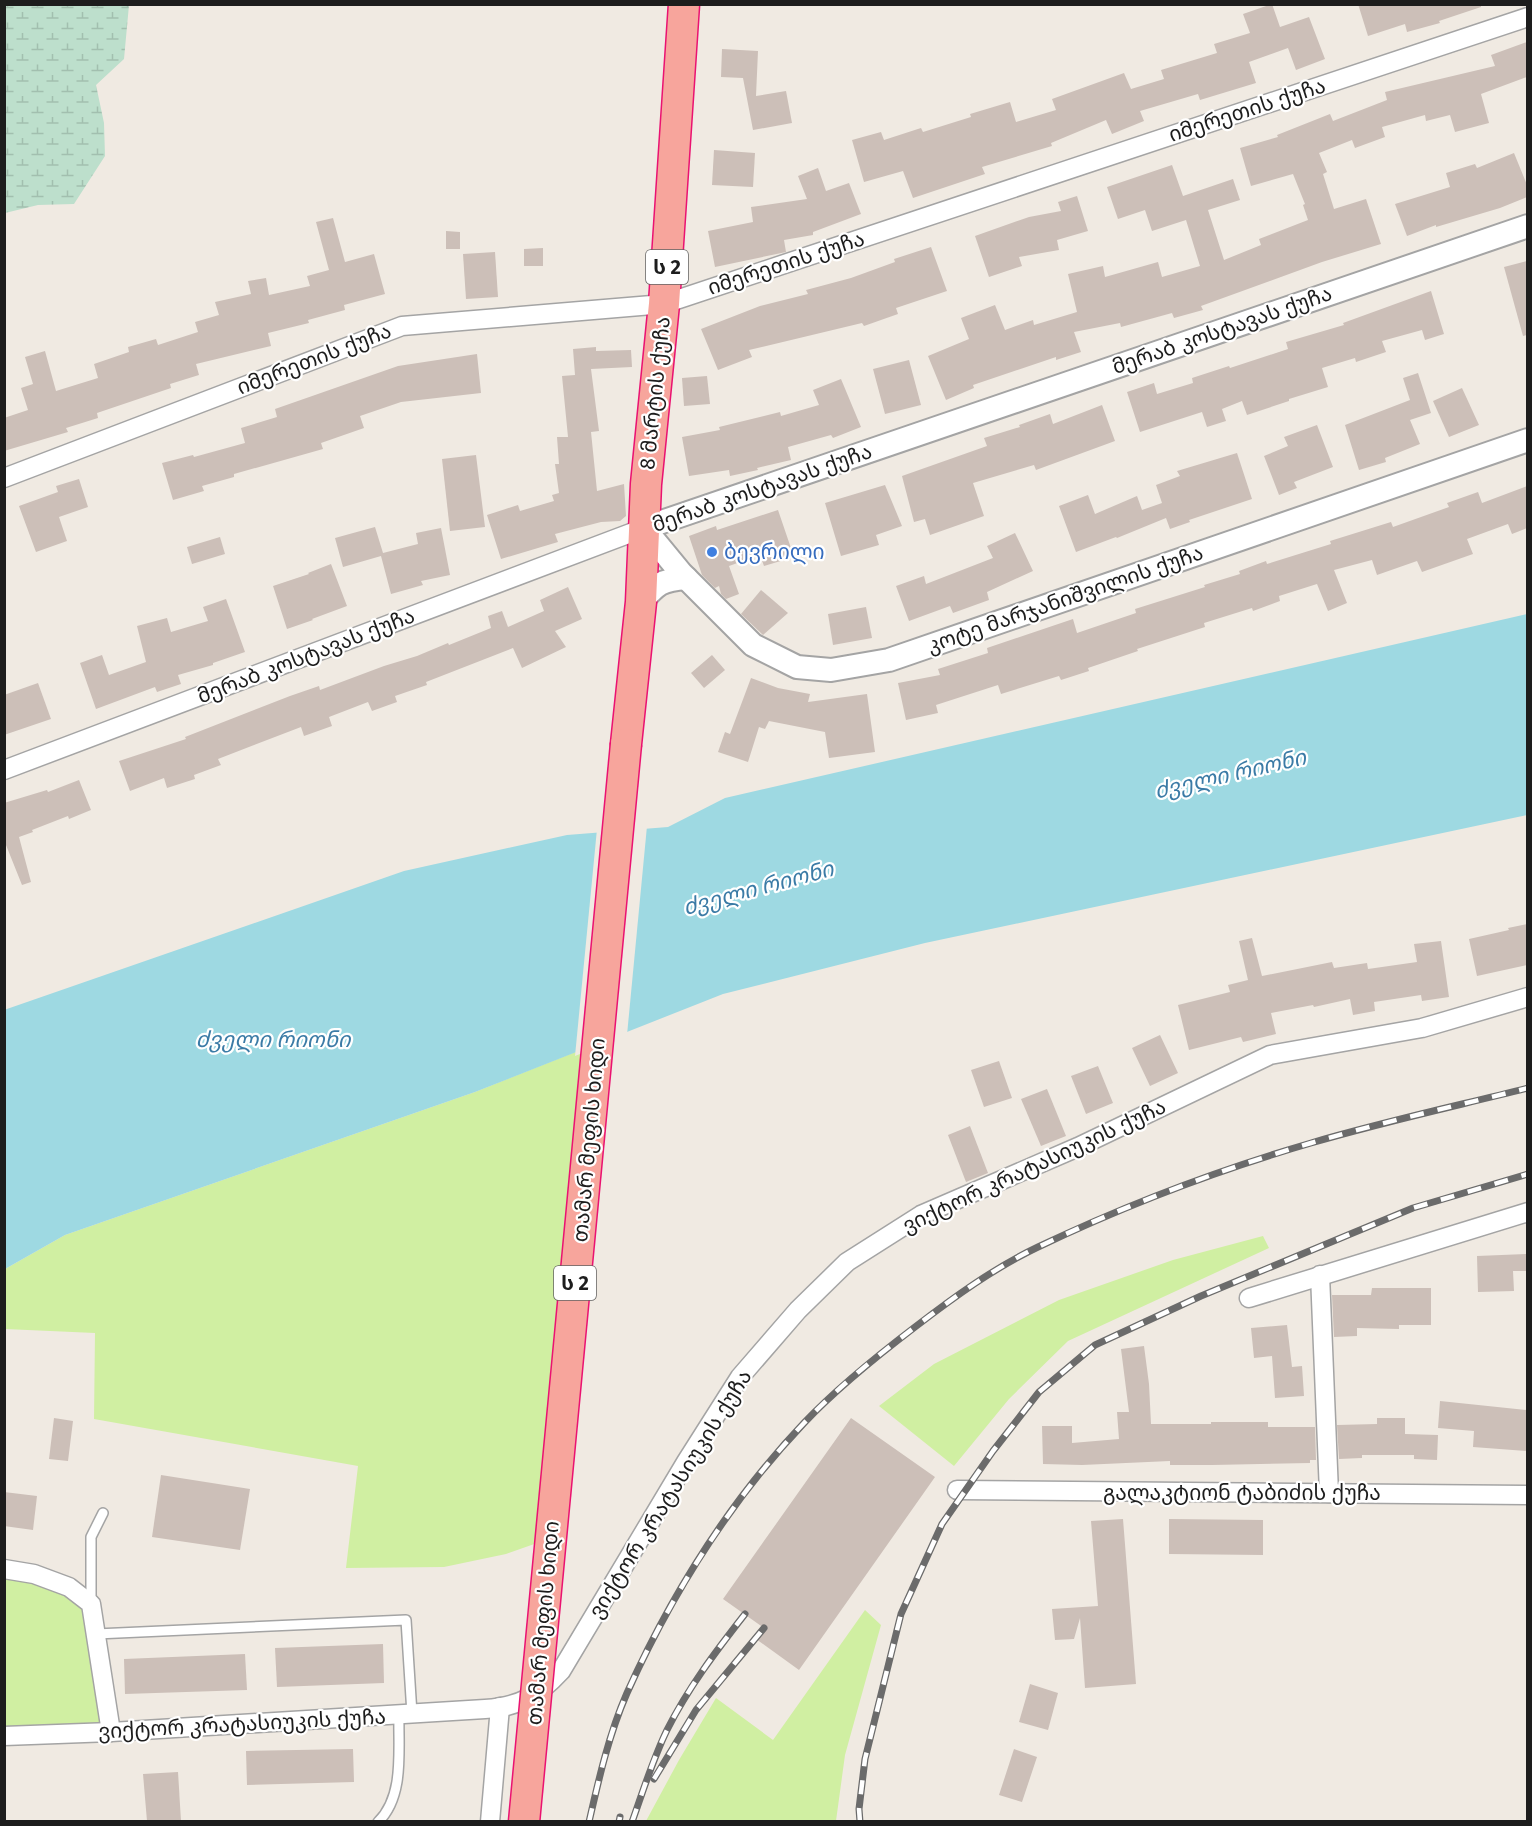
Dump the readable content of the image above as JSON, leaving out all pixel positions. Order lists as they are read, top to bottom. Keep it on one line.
{"streets":{"highway":["ს 2","8 მარტის ქუჩა","თამარ მეფის ხიდი"],"street":["იმერეთის ქუჩა","მერაბ კოსტავას ქუჩა","კოტე მარჯანიშვილის ქუჩა","ვიქტორ კრატასიუკის ქუჩა","გალაკტიონ ტაბიძის ქუჩა"]},"crossings":[["იმერეთის ქუჩა","8 მარტის ქუჩა"],["მერაბ კოსტავას ქუჩა","8 მარტის ქუჩა"],["მერაბ კოსტავას ქუჩა","კოტე მარჯანიშვილის ქუჩა"],["8 მარტის ქუჩა","კოტე მარჯანიშვილის ქუჩა"],["8 მარტის ქუჩა","თამარ მეფის ხიდი"]],"water":["ძველი რიონი"],"places":["ბევრილი"]}
